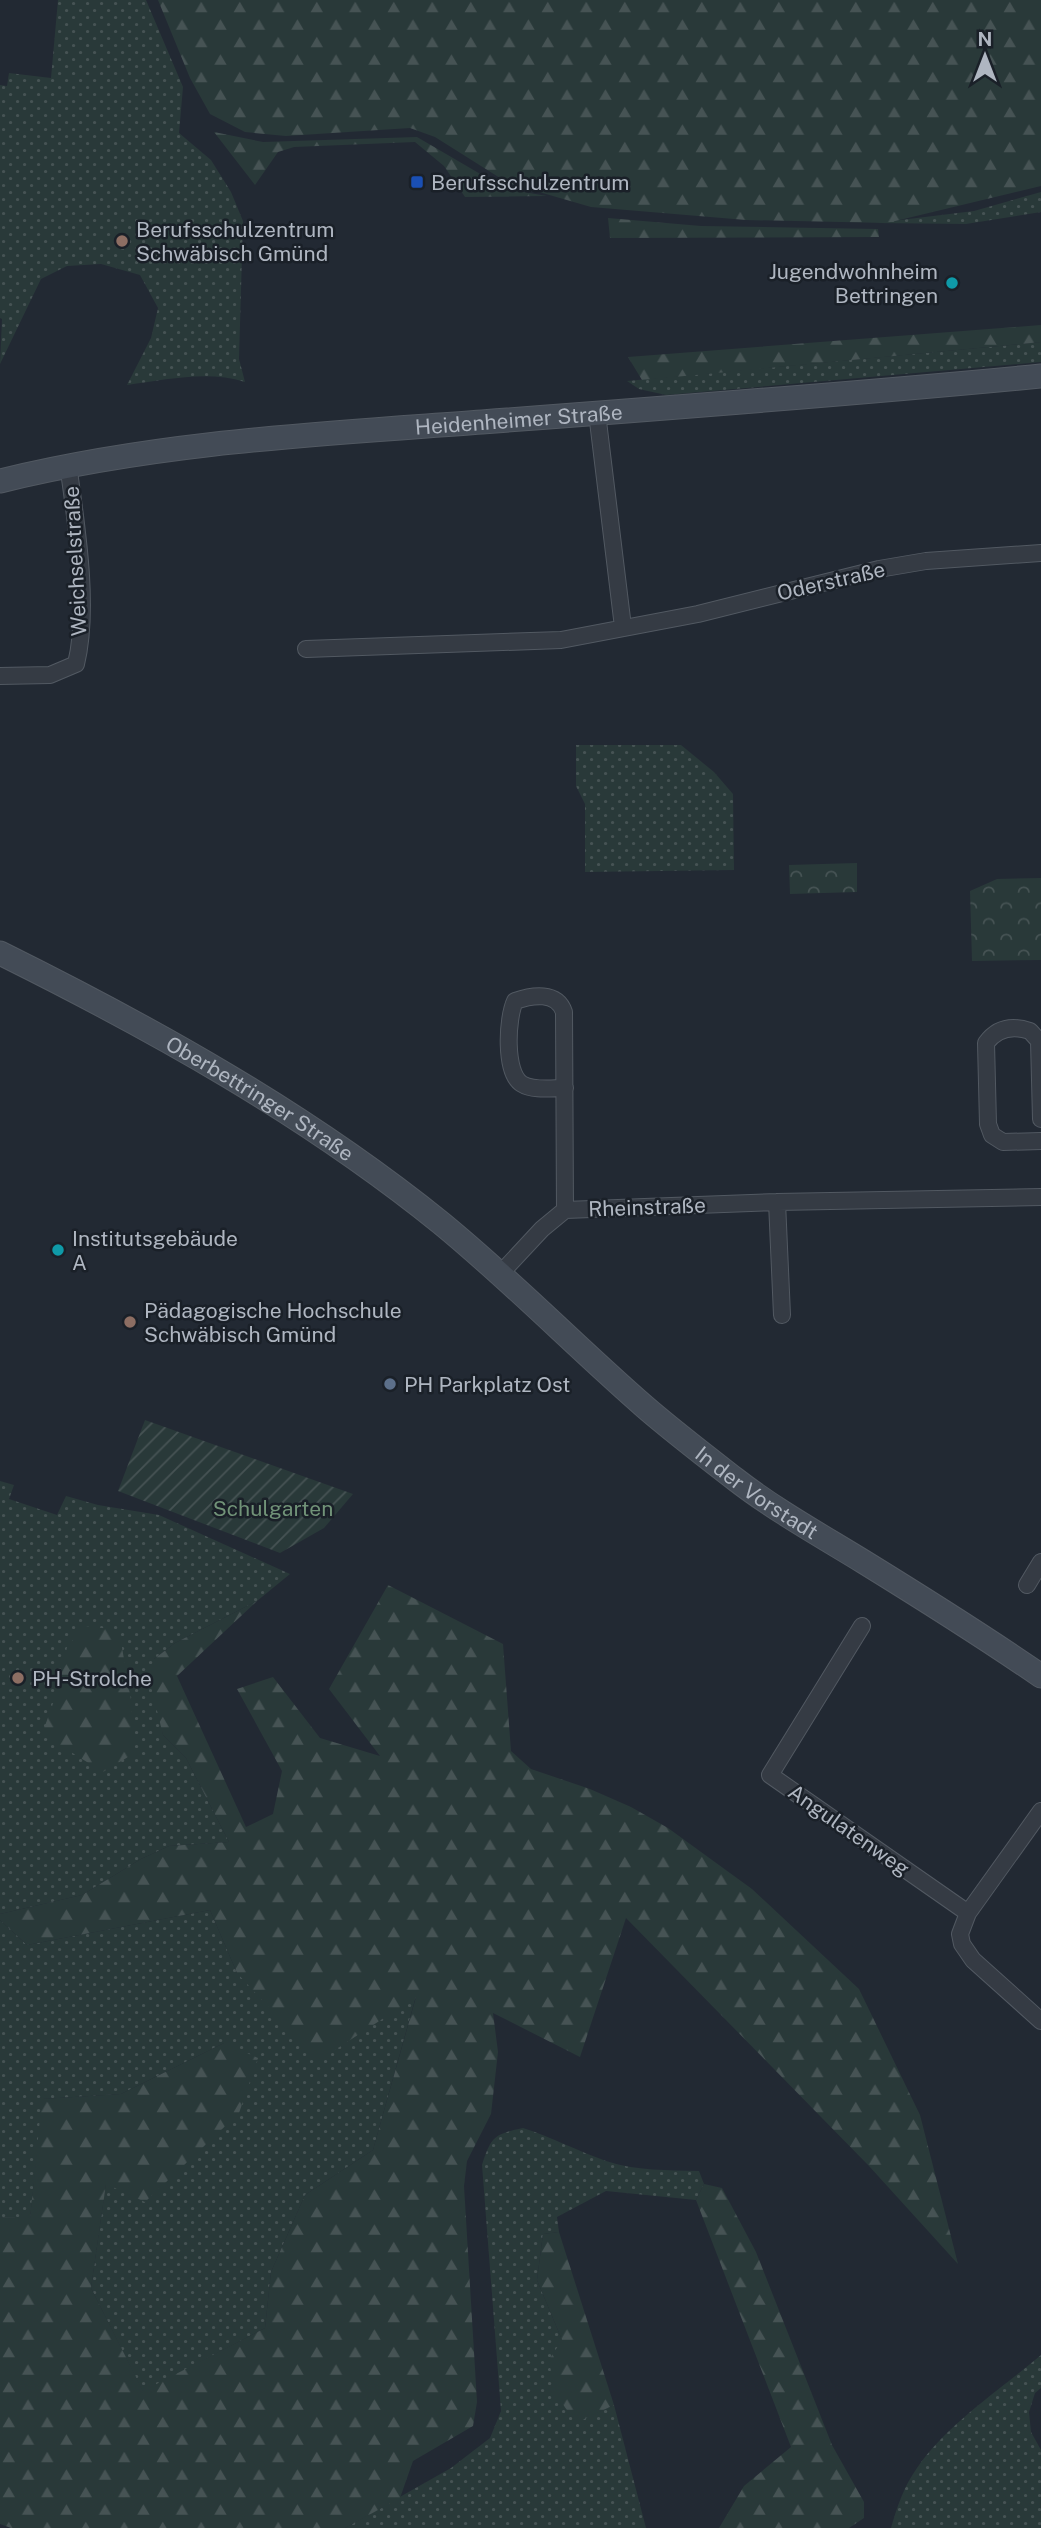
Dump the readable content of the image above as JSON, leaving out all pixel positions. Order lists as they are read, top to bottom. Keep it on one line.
{"streets":{"street":["Heidenheimer Straße","Weichselstraße","Oderstraße","Oberbettringer Straße","Rheinstraße","In der Vorstadt","Angulatenweg"]},"crossings":[["Heidenheimer Straße","Weichselstraße"],["Oberbettringer Straße","Rheinstraße"],["Oberbettringer Straße","In der Vorstadt"],["Rheinstraße","In der Vorstadt"]],"parks":["Schulgarten"],"places":{"transit":["Berufsschulzentrum"],"other":["Berufsschulzentrum Schwäbisch Gmünd","Jugendwohnheim Bettringen","Institutsgebäude A","Pädagogische Hochschule Schwäbisch Gmünd","PH Parkplatz Ost","PH-Strolche"]},"north":"top"}
